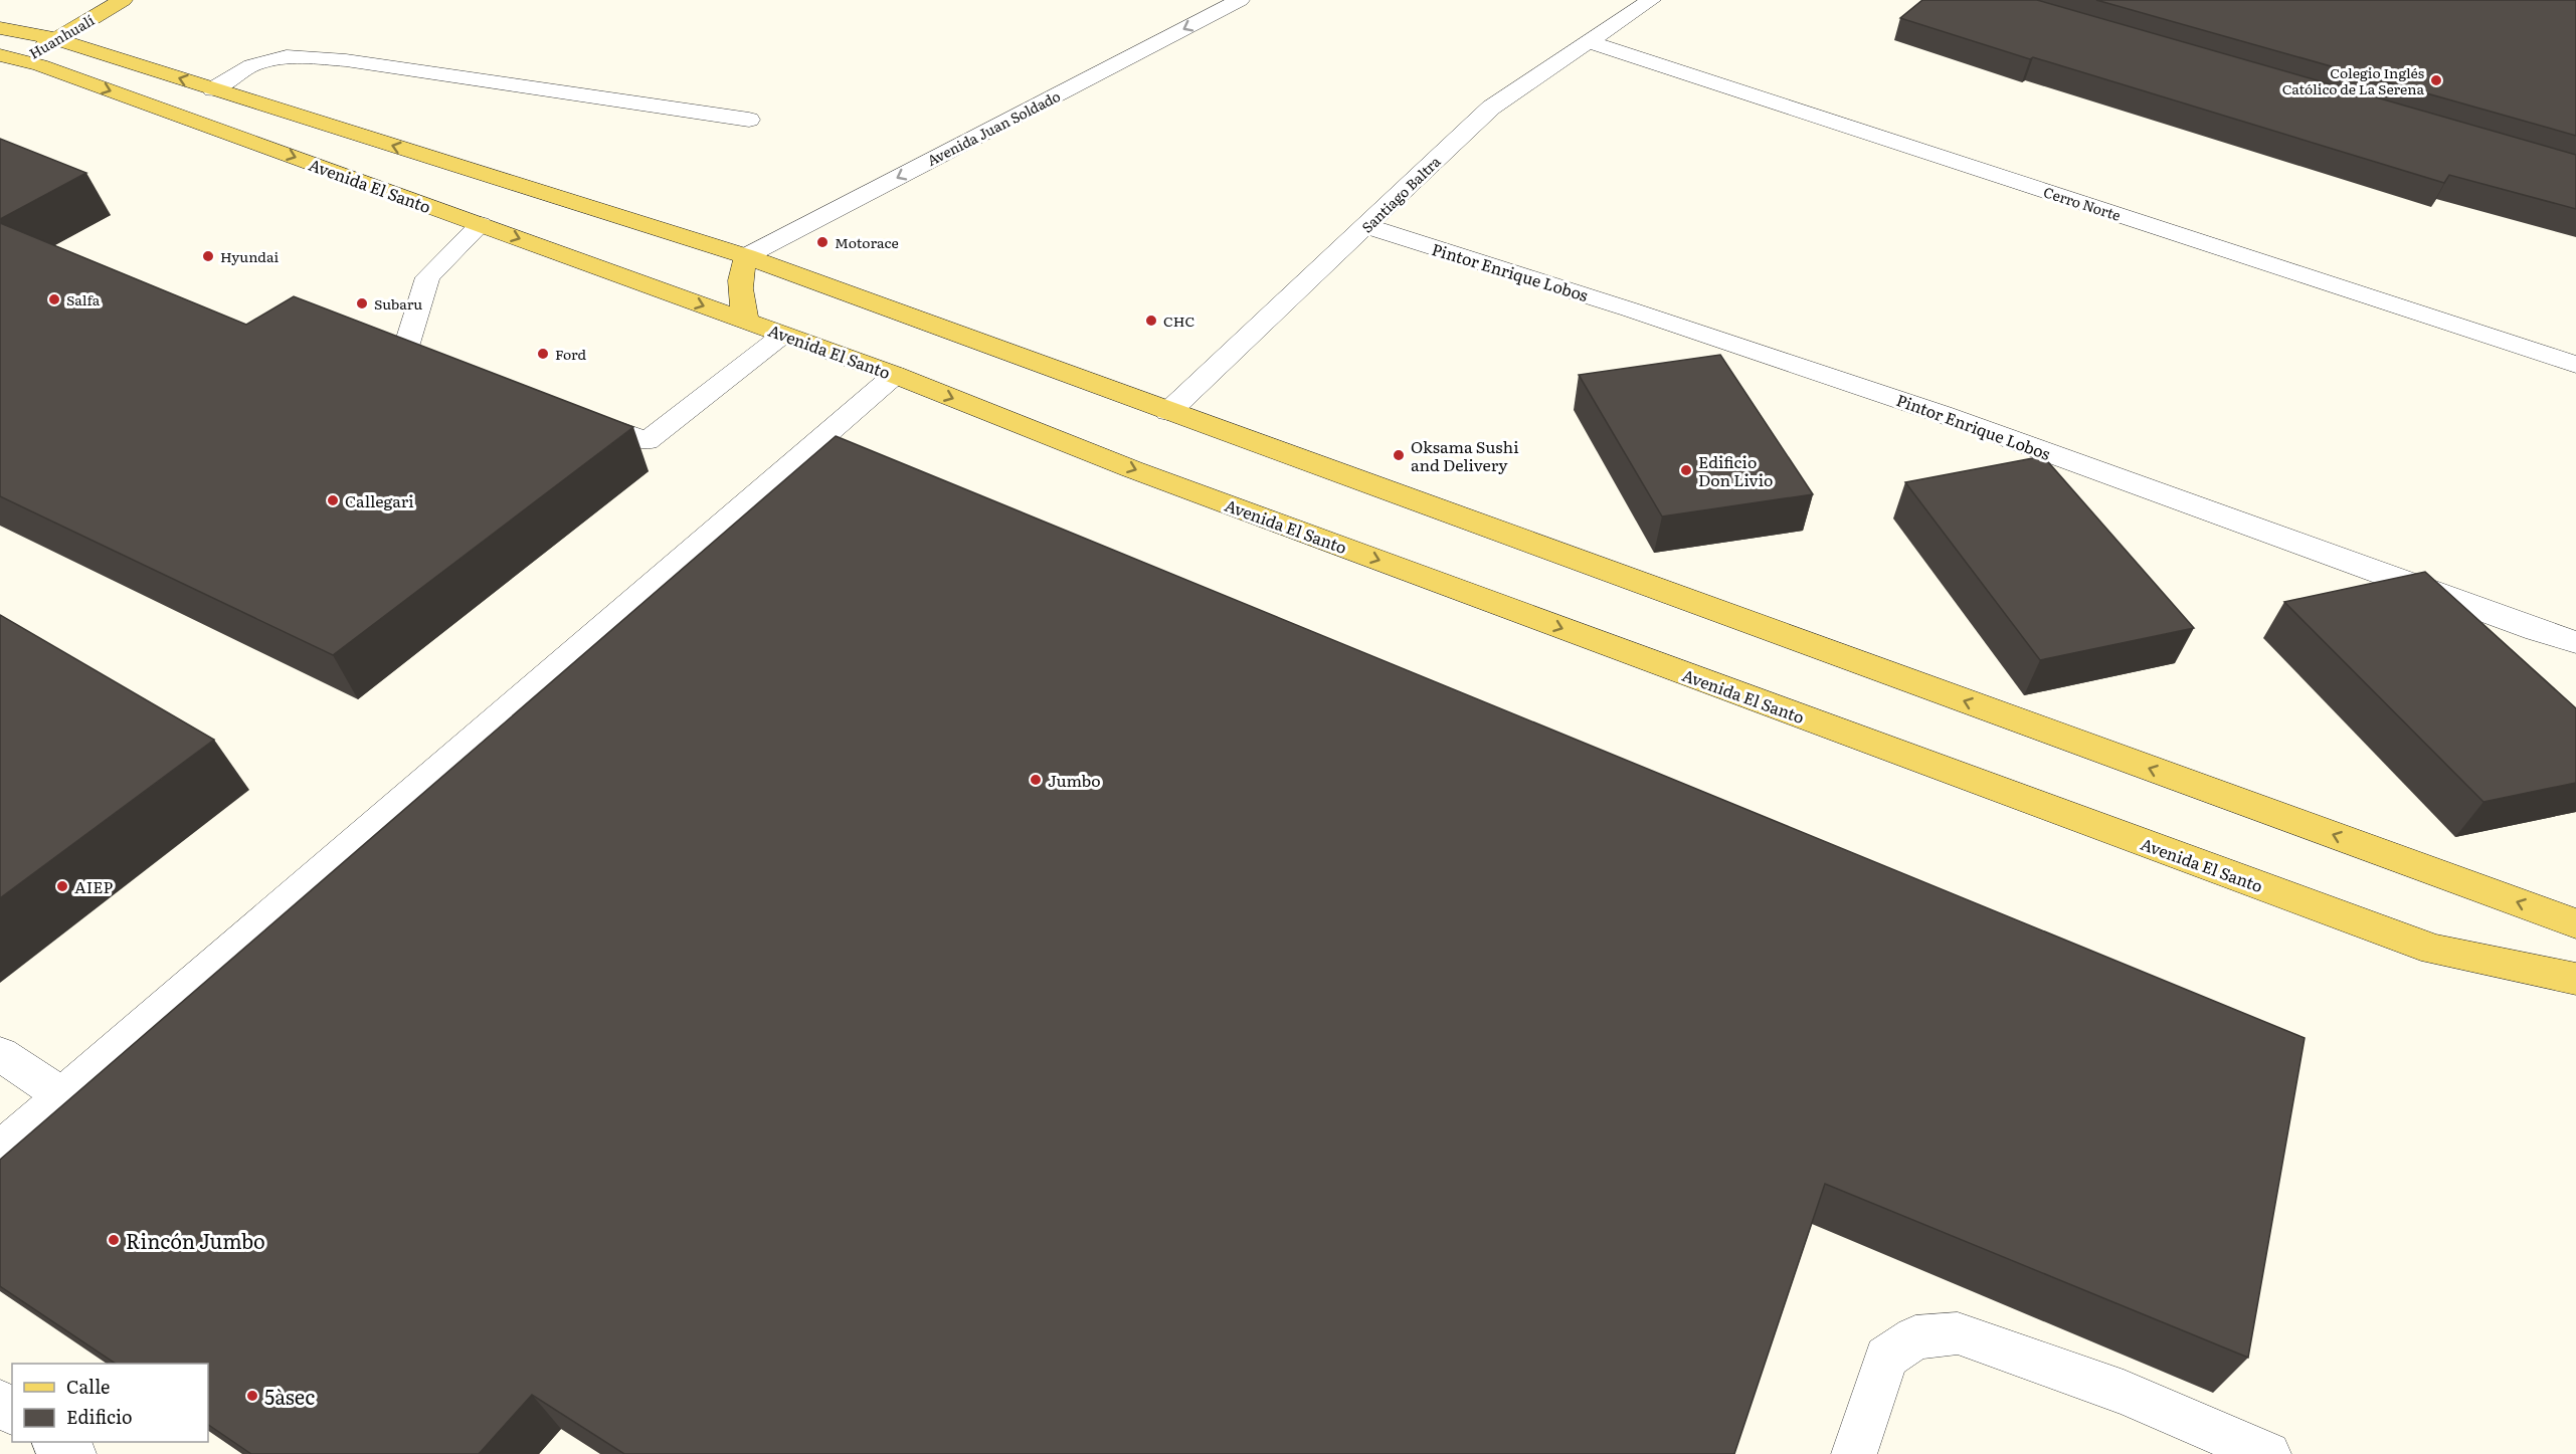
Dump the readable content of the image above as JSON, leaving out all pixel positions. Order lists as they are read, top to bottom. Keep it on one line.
{"streets":{"main road":["Huanhualí","Avenida El Santo"],"street":["Avenida Juan Soldado","Santiago Baltra","Cerro Norte","Pintor Enrique Lobos"]},"crossings":[["Huanhualí","Avenida El Santo"],["Santiago Baltra","Cerro Norte"],["Santiago Baltra","Pintor Enrique Lobos"]],"one_way":["Avenida Juan Soldado"],"places":["Colegio Inglés Católico de La Serena","Motorace","Hyundai","Salfa","Subaru","CHC","Ford","Oksama Sushi and Delivery","Edificio Don Livio","Callegari","Jumbo","AIEP","Rincón Jumbo","5àsec"],"legend":["Calle","Edificio"]}
